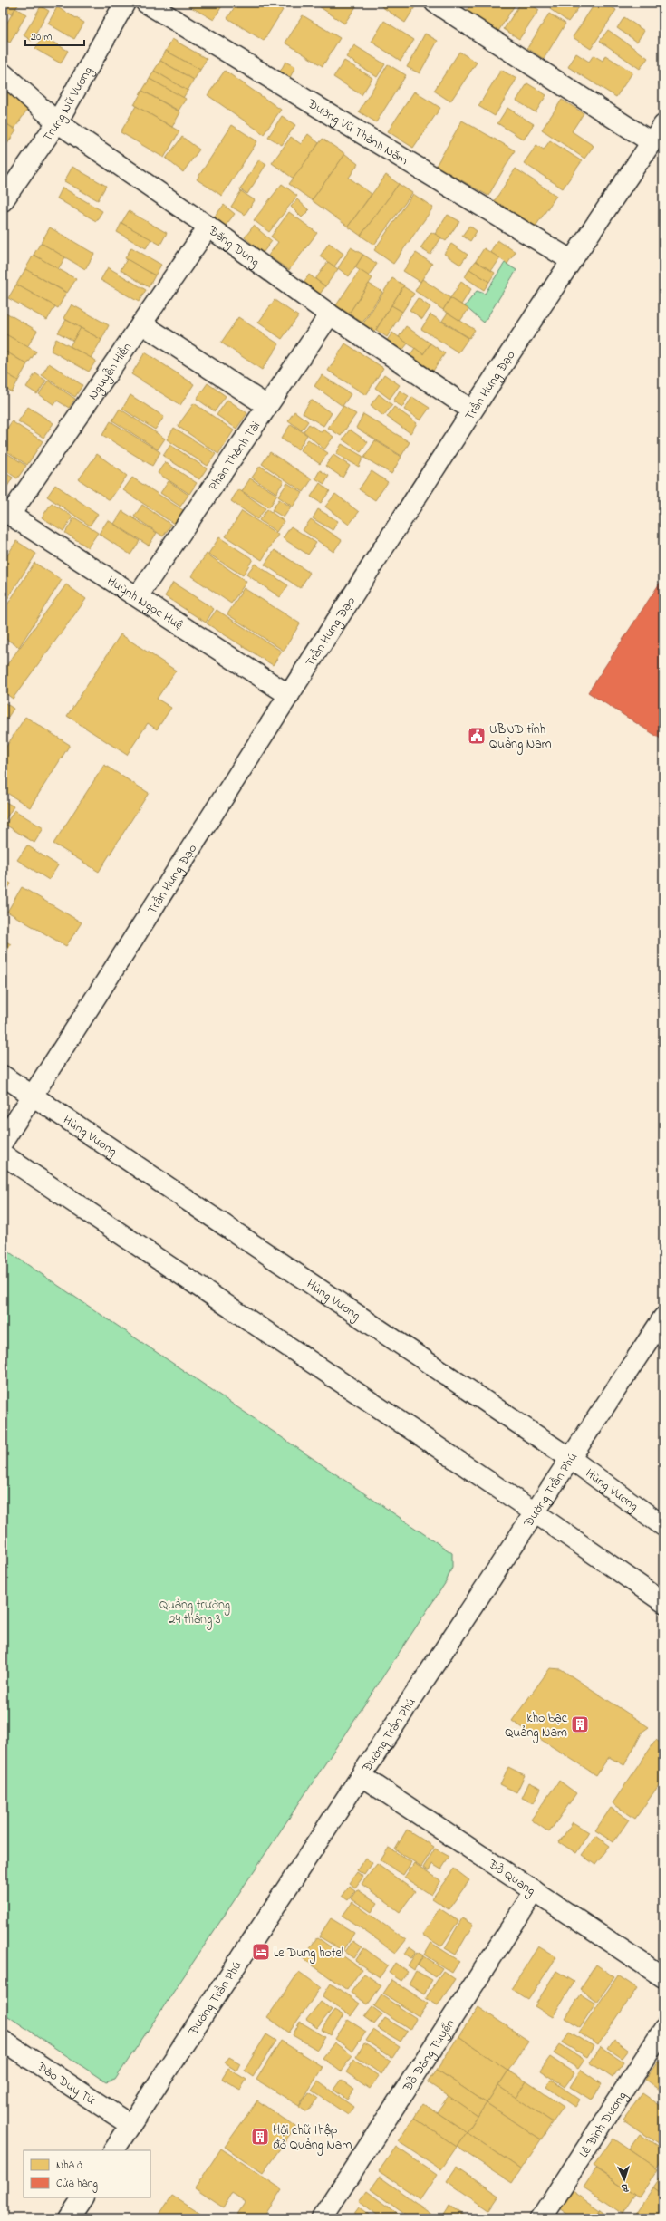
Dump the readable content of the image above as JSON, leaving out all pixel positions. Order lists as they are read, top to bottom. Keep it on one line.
{"streets":{"street":["Trưng Nữ Vương","Đường Vũ Thành Năm","Đặng Dung","Nguyễn Hiền","Trần Hưng Đạo","Phan Thành Tài","Huỳnh Ngọc Huệ","Hùng Vương","Đường Trần Phú","Đỗ Quang","Đỗ Đăng Tuyển","Đào Duy Từ","Lê Đình Dương"]},"crossings":[["Trưng Nữ Vương","Đặng Dung"],["Đường Vũ Thành Năm","Trần Hưng Đạo"],["Đặng Dung","Nguyễn Hiền"],["Đặng Dung","Trần Hưng Đạo"],["Đặng Dung","Phan Thành Tài"],["Nguyễn Hiền","Huỳnh Ngọc Huệ"],["Trần Hưng Đạo","Huỳnh Ngọc Huệ"],["Trần Hưng Đạo","Hùng Vương"],["Phan Thành Tài","Huỳnh Ngọc Huệ"],["Hùng Vương","Đường Trần Phú"],["Đường Trần Phú","Đỗ Quang"],["Đường Trần Phú","Đào Duy Từ"],["Đỗ Quang","Đỗ Đăng Tuyển"]],"parks":["Quảng trường 24 tháng 3"],"places":{"public building":["UBND tỉnh Quảng Nam"],"building":["kho bạc Quảng Nam","Hội chữ thập đỏ Quảng Nam"],"hotel":["Le Dung hotel"]},"legend":["Nhà ở","Cửa hàng"],"scale_bar":"20 m","north":"bottom"}
